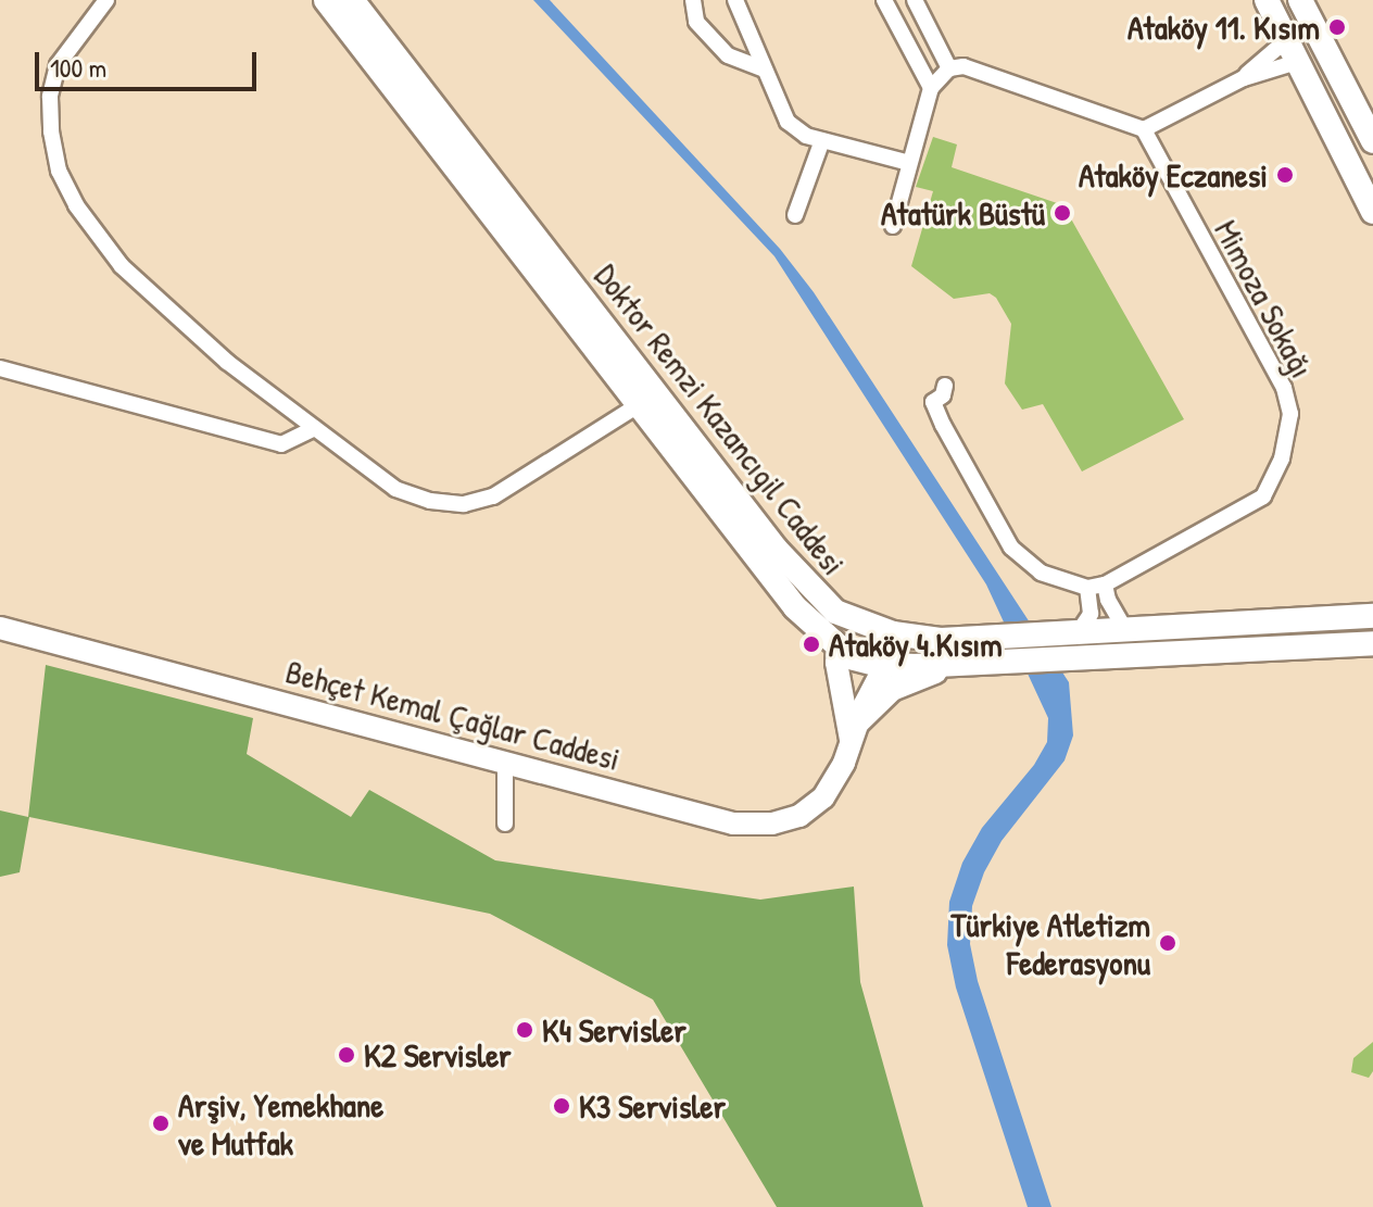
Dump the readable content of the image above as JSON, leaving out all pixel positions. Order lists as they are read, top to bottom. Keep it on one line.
{"streets":{"main road":["Doktor Remzi Kazancıgil Caddesi","Behçet Kemal Çağlar Caddesi"],"street":["Mimoza Sokağı"]},"crossings":[["Doktor Remzi Kazancıgil Caddesi","Behçet Kemal Çağlar Caddesi"]],"places":["Ataköy 11. Kısım","Ataköy Eczanesi","Atatürk Büstü","Ataköy 4.Kısım","Türkiye Atletizm Federasyonu","K4 Servisler","K2 Servisler","K3 Servisler","Arşiv, Yemekhane ve Mutfak"],"scale_bar":"100 m"}
